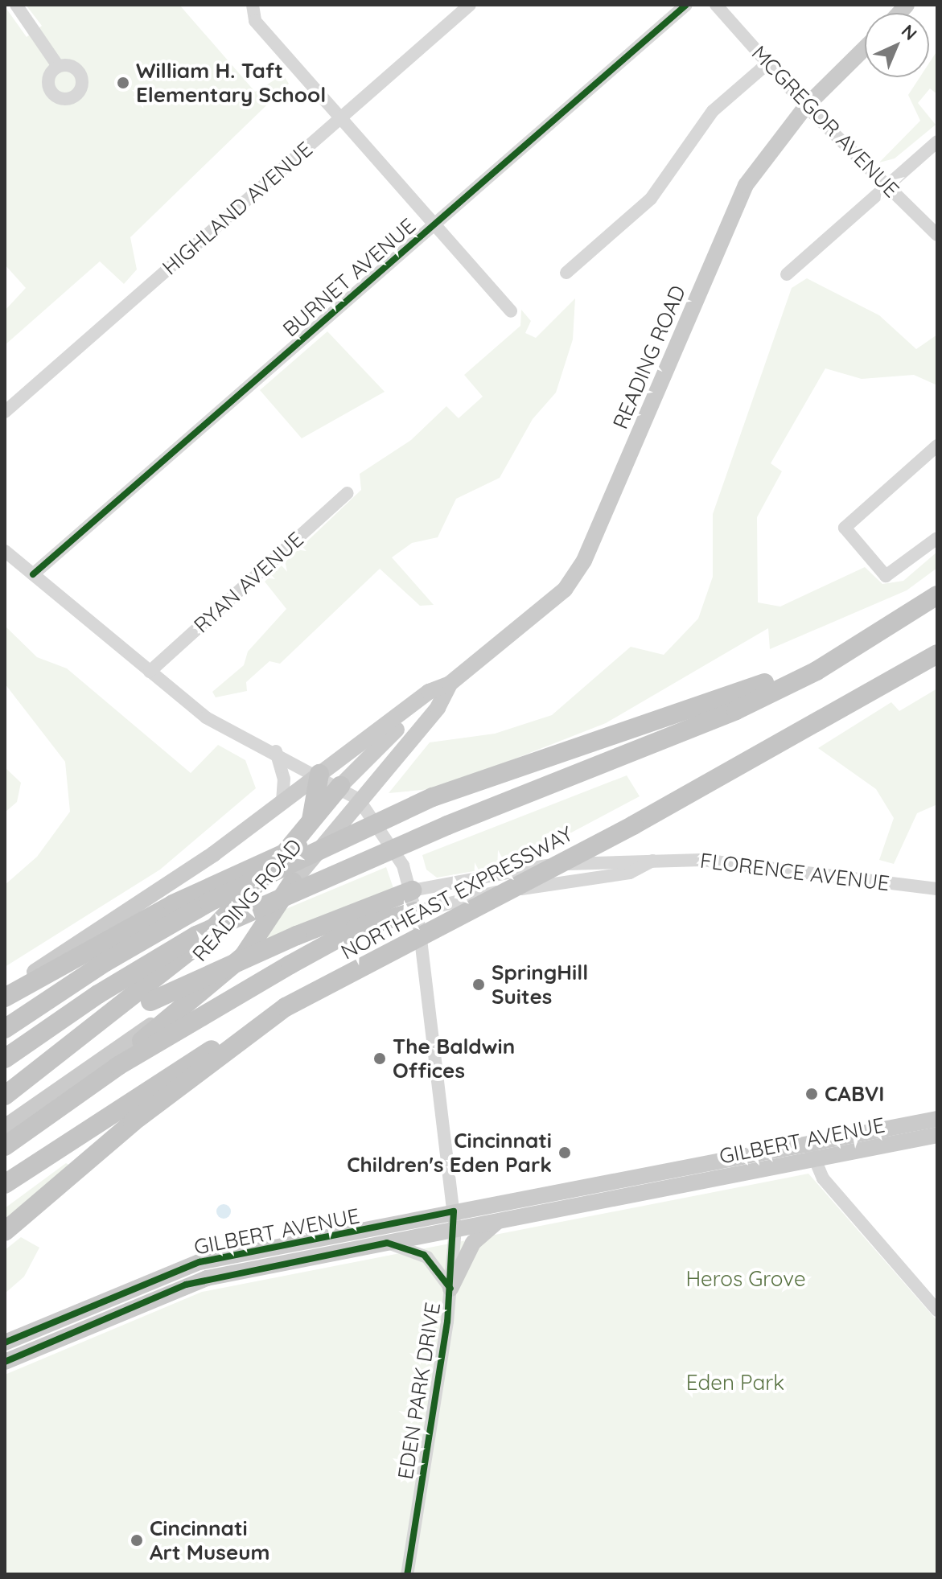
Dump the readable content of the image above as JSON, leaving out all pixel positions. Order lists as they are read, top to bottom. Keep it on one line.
{"streets":{"highway":["NORTHEAST EXPRESSWAY"],"main road":["READING ROAD","GILBERT AVENUE"],"street":["MCGREGOR AVENUE","HIGHLAND AVENUE","BURNET AVENUE","RYAN AVENUE","FLORENCE AVENUE","EDEN PARK DRIVE"]},"crossings":[["MCGREGOR AVENUE","READING ROAD"],["BURNET AVENUE","EDEN PARK DRIVE"],["READING ROAD","EDEN PARK DRIVE"],["RYAN AVENUE","EDEN PARK DRIVE"],["FLORENCE AVENUE","EDEN PARK DRIVE"],["GILBERT AVENUE","EDEN PARK DRIVE"]],"parks":["Heros Grove","Eden Park"],"places":["William H. Taft Elementary School","SpringHill Suites","The Baldwin Offices","CABVI","Cincinnati Children's Eden Park","Cincinnati Art Museum"],"north":"top right"}
